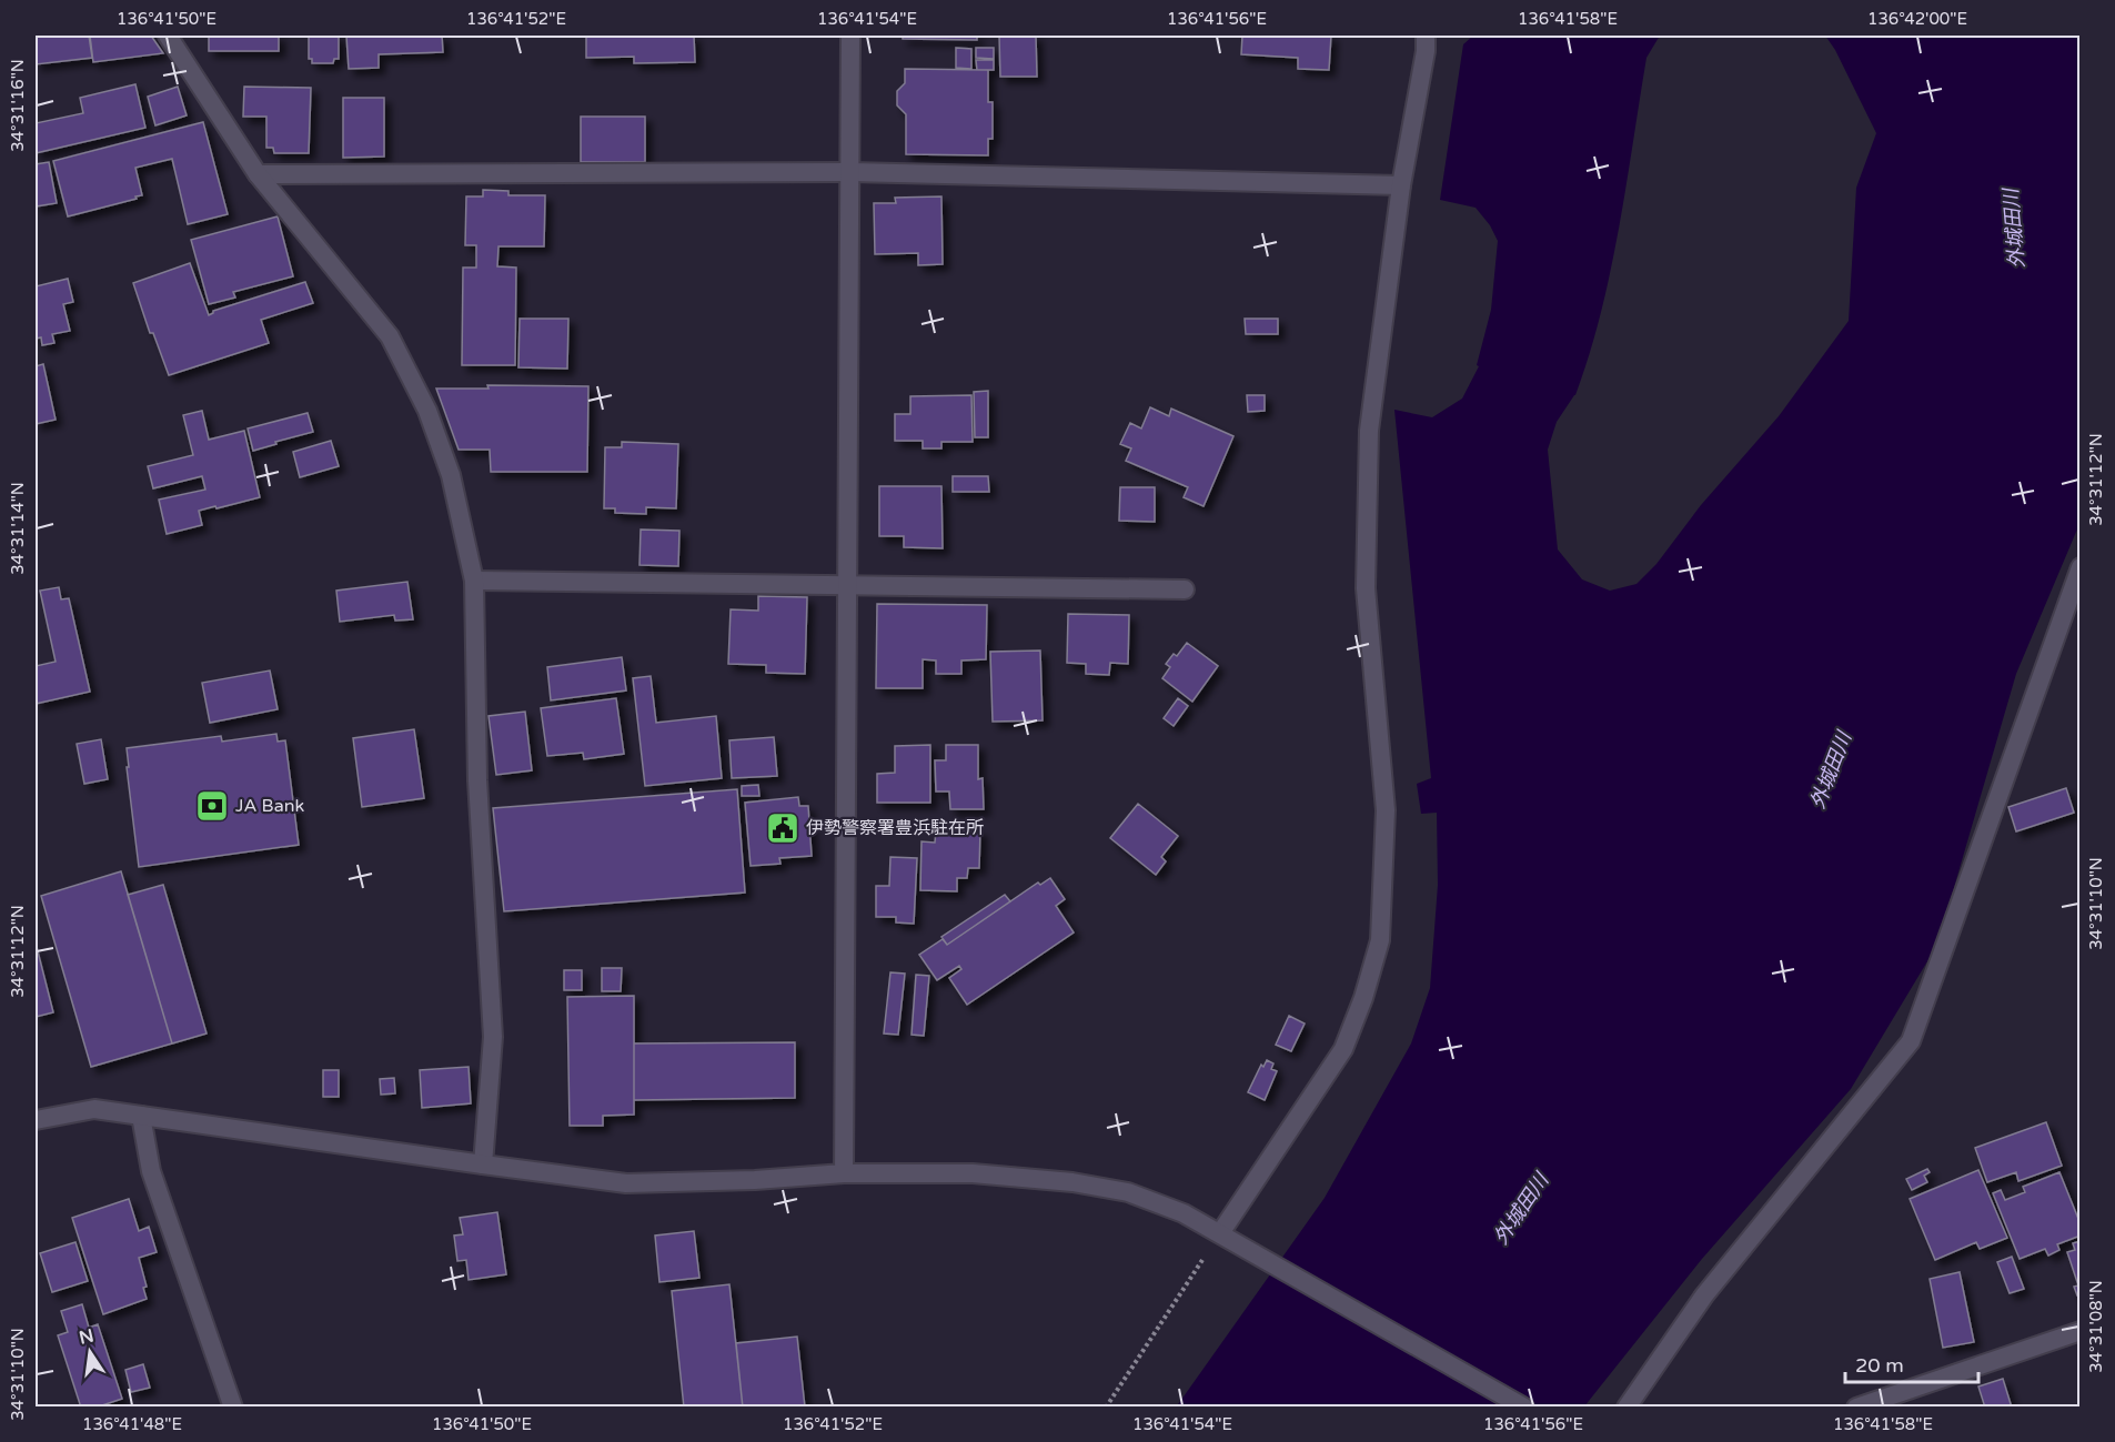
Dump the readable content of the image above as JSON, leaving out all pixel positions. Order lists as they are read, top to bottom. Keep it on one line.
{"water":["外城田川"],"places":{"bank":["JA Bank"],"public building":["伊勢警察署豊浜駐在所"]},"scale_bar":"20 m","north":"top","coordinates":["136°41'50\"E","136°41'52\"E","136°41'54\"E","136°41'56\"E","136°41'58\"E","136°42'00\"E","34°31'16\"N","34°31'12\"N","34°31'14\"N","34°31'10\"N","34°31'08\"N","136°41'48\"E"]}
